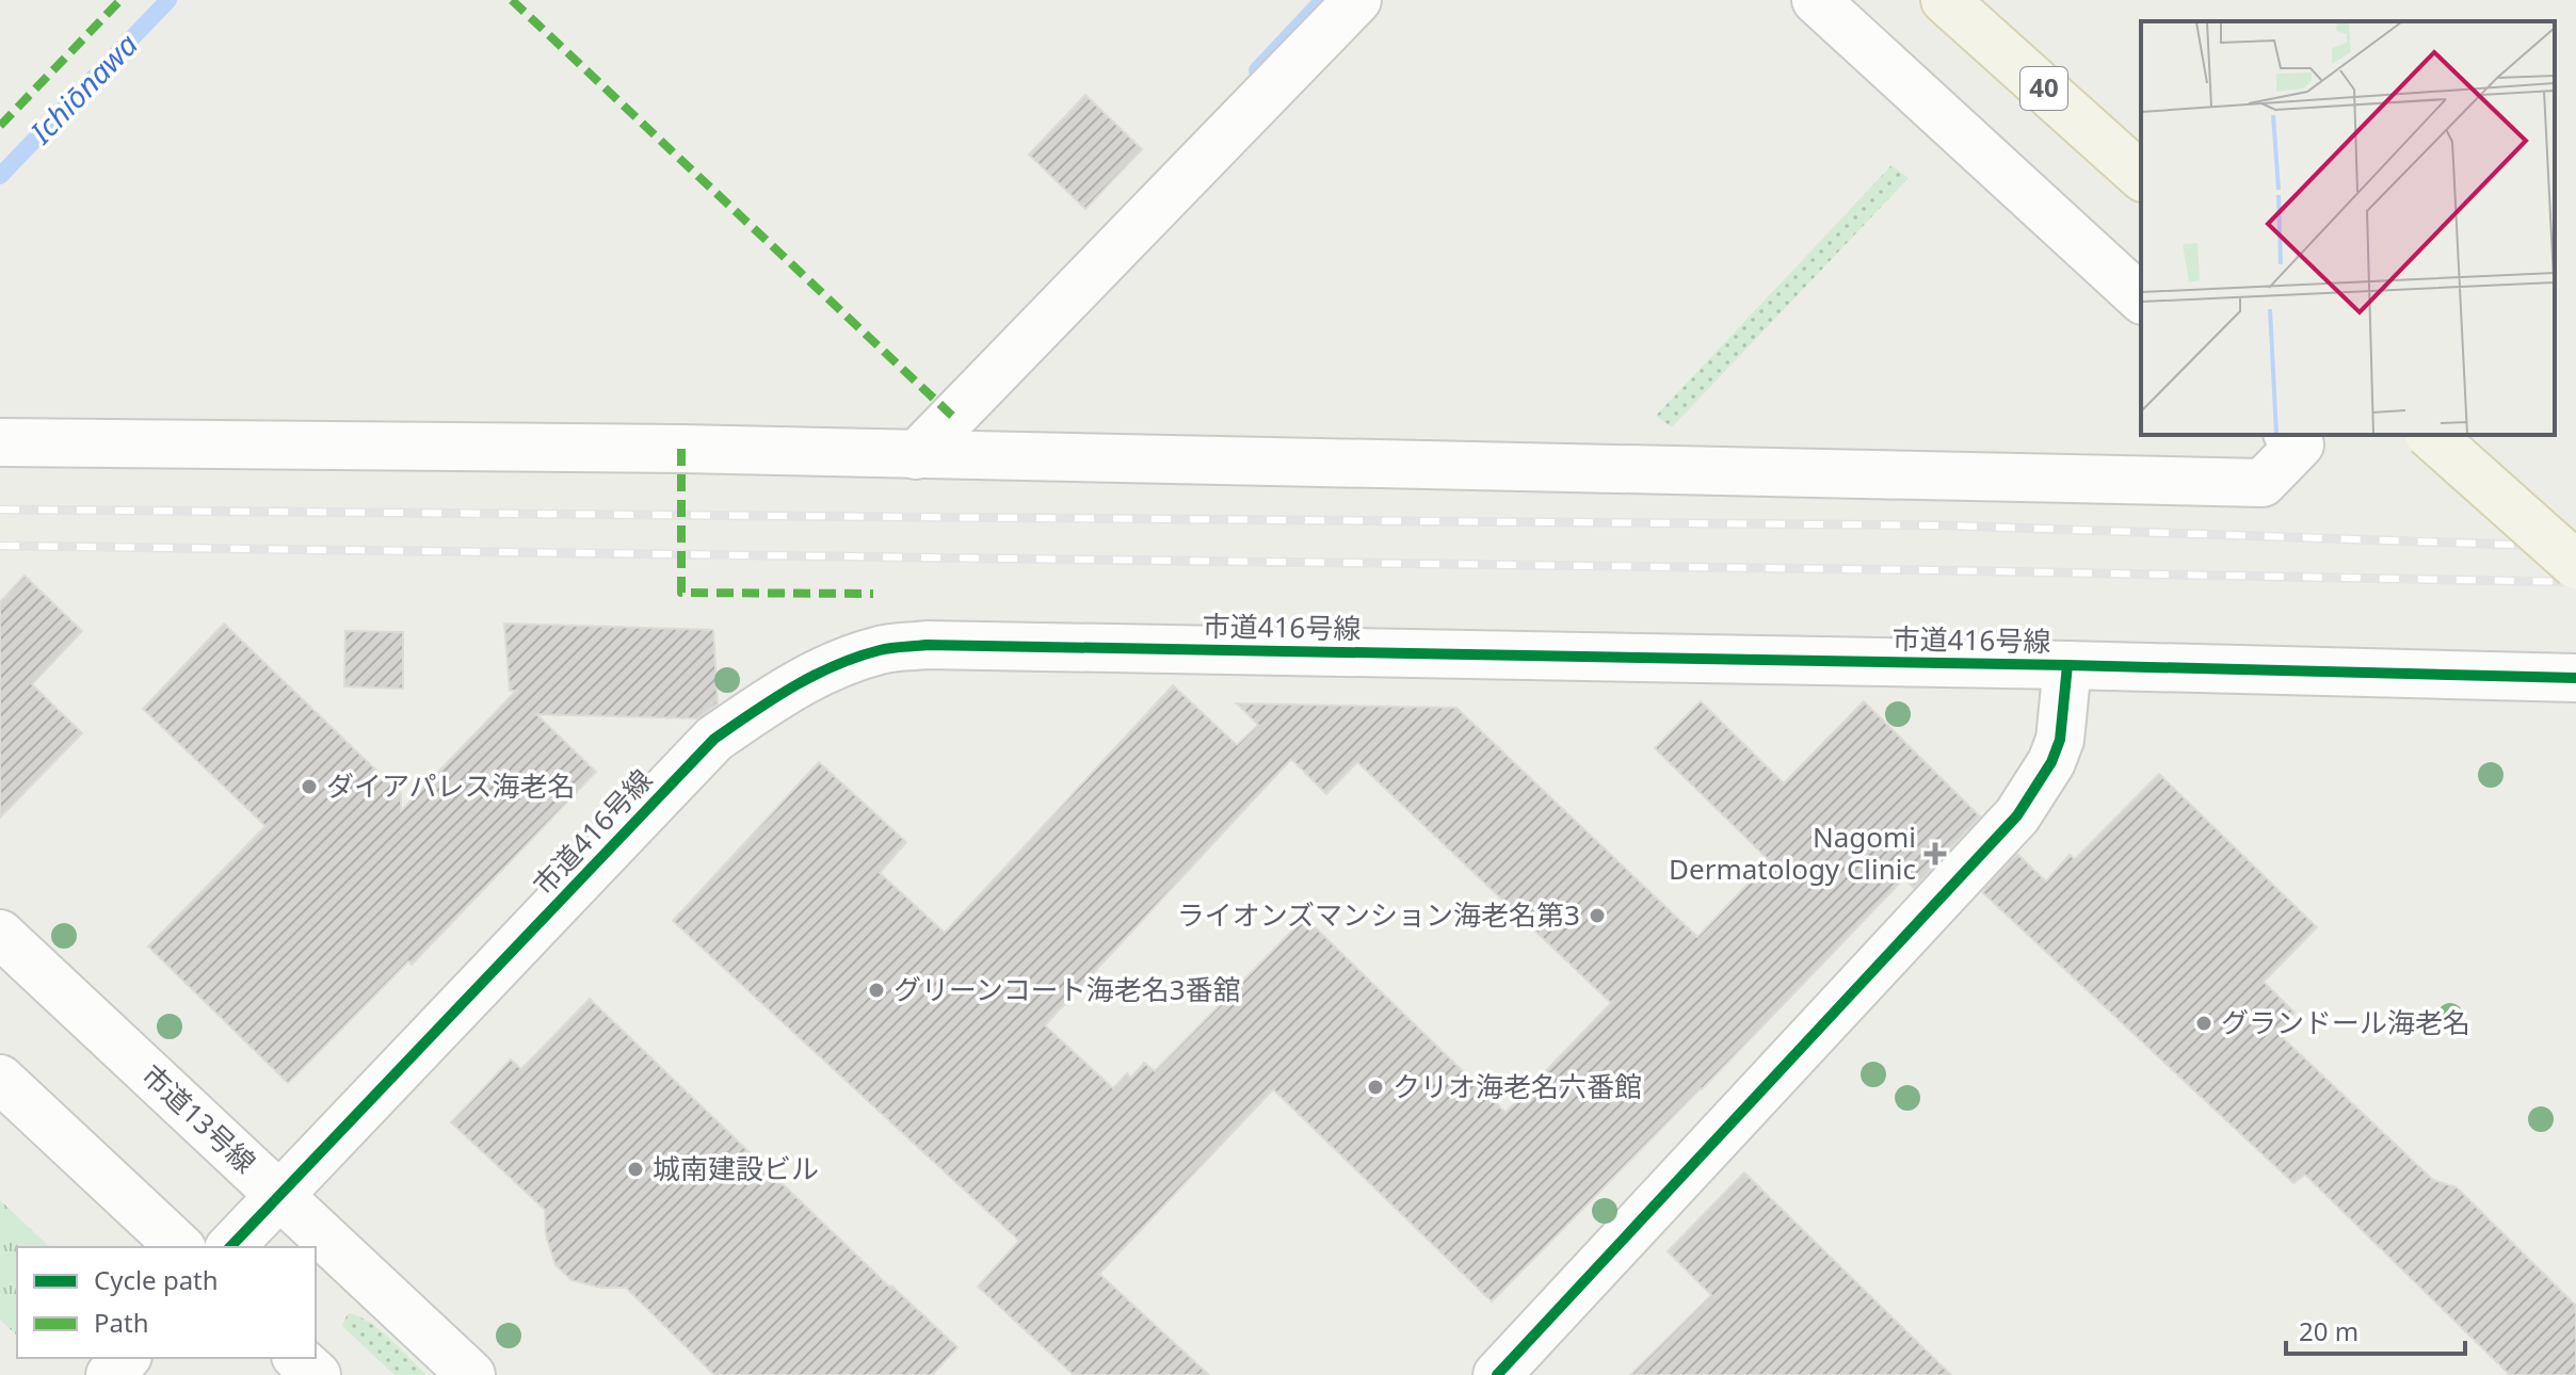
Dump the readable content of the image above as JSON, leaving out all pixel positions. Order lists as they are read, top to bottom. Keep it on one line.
{"streets":{"main road":["40"],"street":["市道416号線","市道13号線"]},"crossings":[["市道416号線","市道13号線"]],"water":["Ichiōnawa"],"places":{"other":["ダイアパレス海老名","ライオンズマンション海老名第3","グリーンコート海老名3番舘","グランドール海老名","クリオ海老名六番館","城南建設ビル"],"health":["Nagomi Dermatology Clinic"]},"legend":["Cycle path","Path"],"scale_bar":"20 m"}
